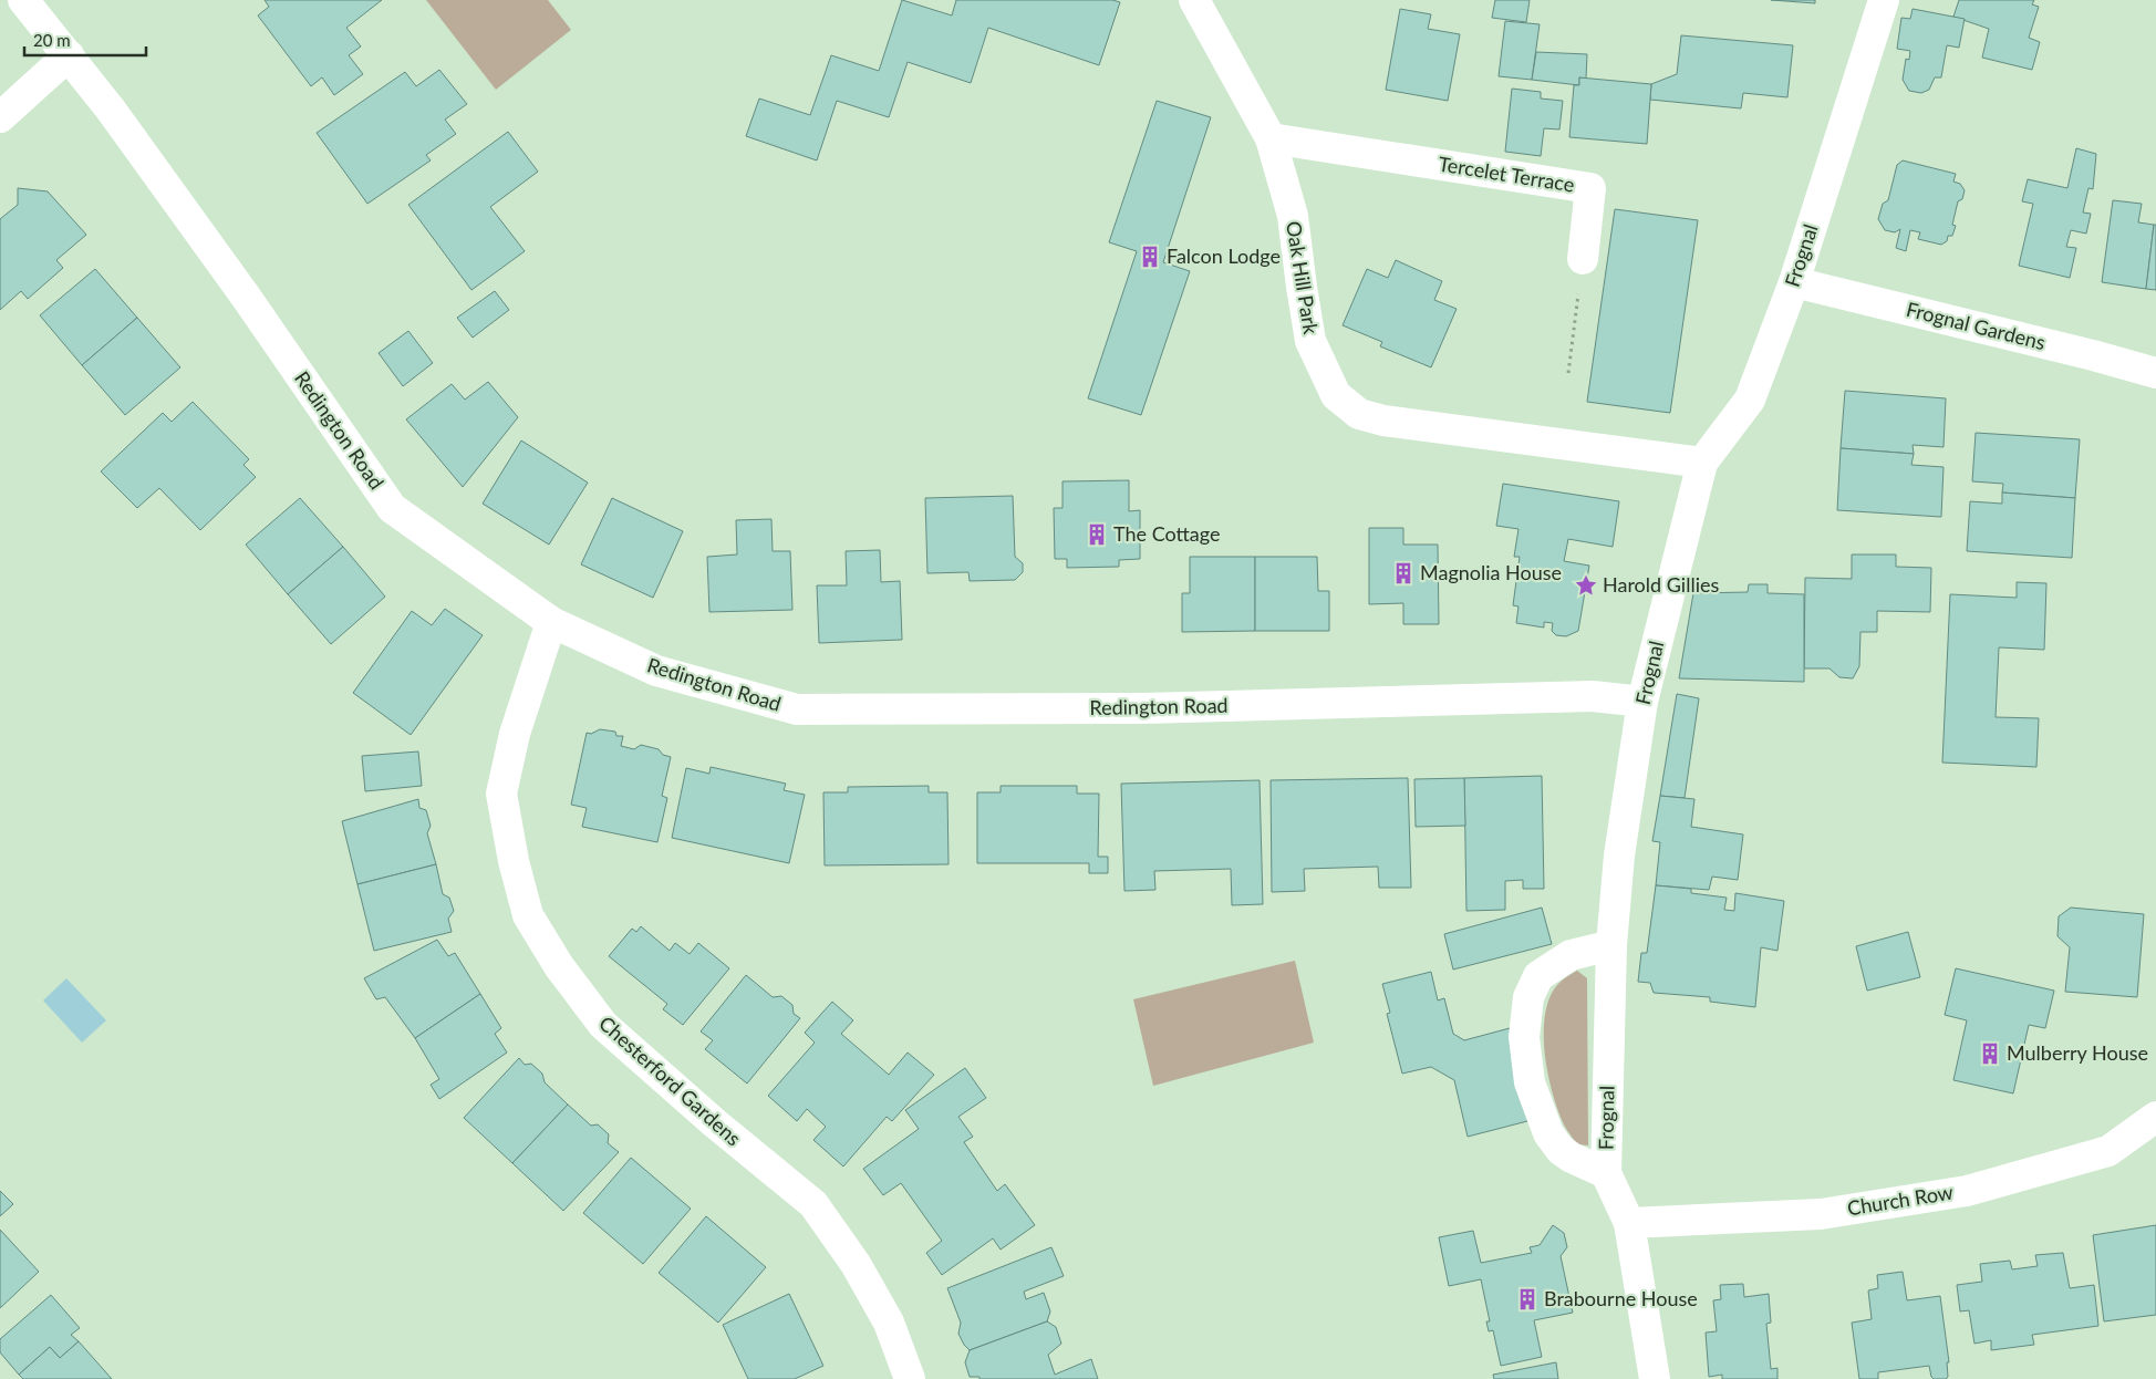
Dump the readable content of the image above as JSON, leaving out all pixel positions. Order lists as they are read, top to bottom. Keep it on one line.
{"streets":{"street":["Tercelet Terrace","Frognal","Oak Hill Park","Frognal Gardens","Redington Road","Chesterford Gardens","Church Row"]},"crossings":[["Tercelet Terrace","Oak Hill Park"],["Frognal","Oak Hill Park"],["Frognal","Frognal Gardens"],["Frognal","Redington Road"],["Frognal","Church Row"],["Redington Road","Chesterford Gardens"]],"places":{"building":["Falcon Lodge","The Cottage","Magnolia House","Mulberry House","Brabourne House"],"place":["Harold Gillies"]},"scale_bar":"20 m"}
